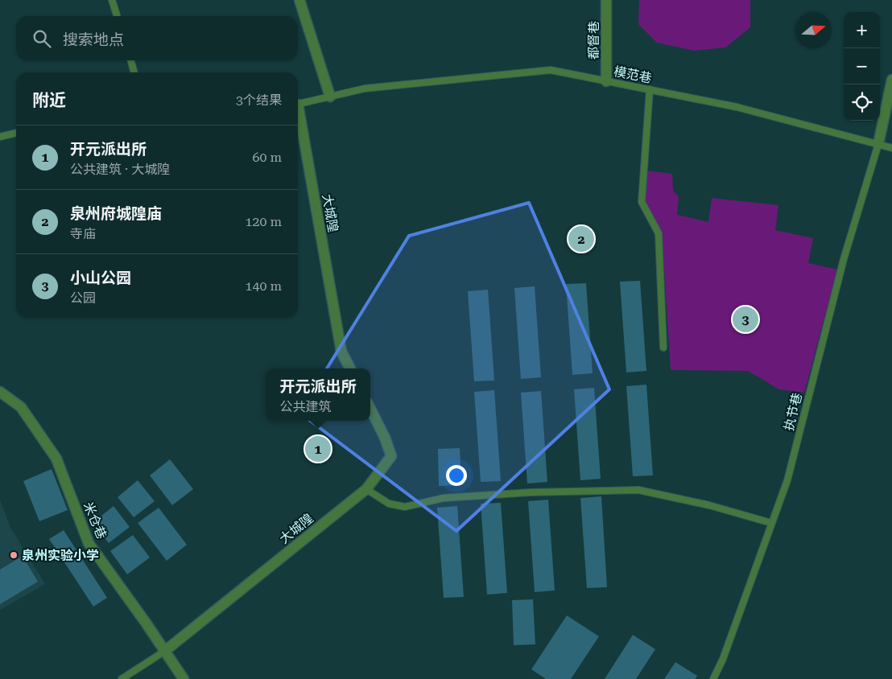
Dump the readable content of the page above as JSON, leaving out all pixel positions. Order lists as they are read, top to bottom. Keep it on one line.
{"streets":{"street":["都督巷","大城隍","米仓巷"],"lane":["模范巷","执节巷"]},"crossings":[["都督巷","模范巷"],["模范巷","执节巷"],["大城隍","米仓巷"]],"places":["泉州实验小学"],"north":"right","page":{"map_buttons":["+","−"],"search":"搜索地点","heading":["附近","3个结果"],"list":[{"mark":"1","name":"开元派出所","note":"公共建筑 · 大城隍","value":"60 m"},{"mark":"2","name":"泉州府城隍庙","note":"寺庙","value":"120 m"},{"mark":"3","name":"小山公园","note":"公园","value":"140 m"}],"pins":["2","3","1"],"popup":["开元派出所","公共建筑"]}}
